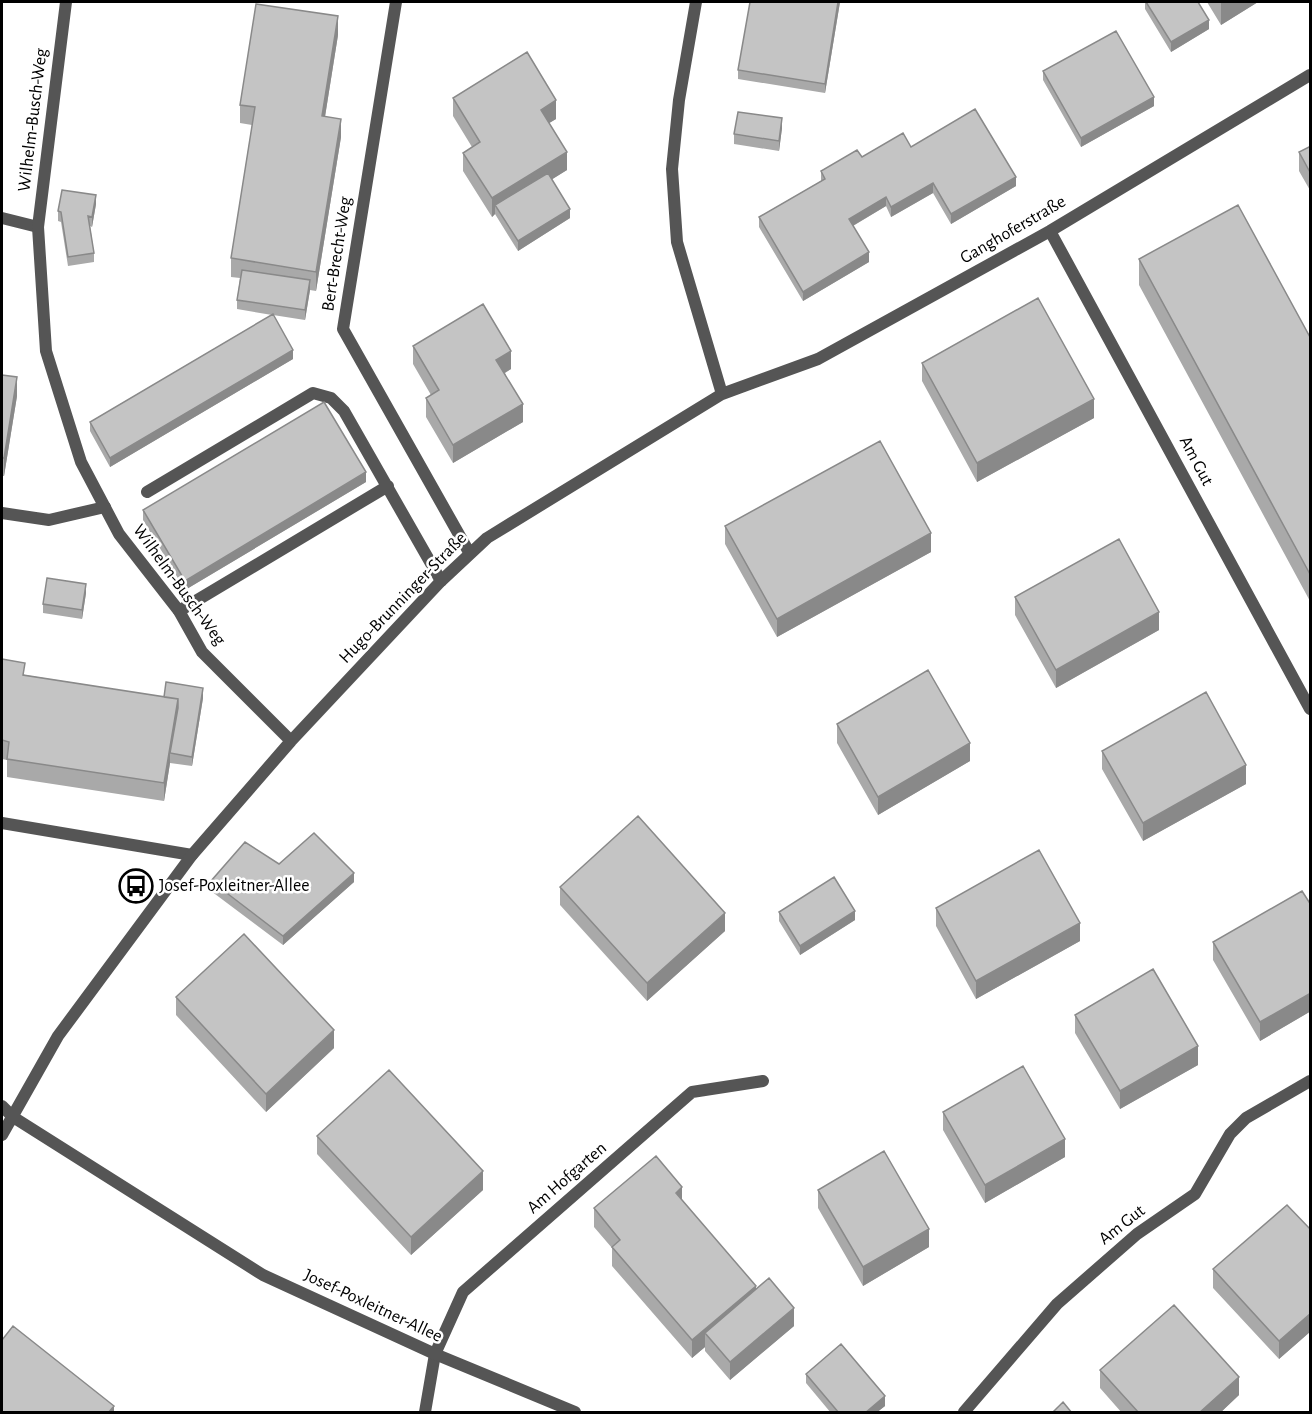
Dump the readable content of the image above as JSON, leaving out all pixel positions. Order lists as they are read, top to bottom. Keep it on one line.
{"streets":{"street":["Wilhelm-Busch-Weg","Ganghoferstraße","Bert-Brecht-Weg","Am Gut","Hugo-Brunninger-Straße","Am Hofgarten","Josef-Poxleitner-Allee"]},"crossings":[["Wilhelm-Busch-Weg","Hugo-Brunninger-Straße"],["Ganghoferstraße","Am Gut"],["Ganghoferstraße","Hugo-Brunninger-Straße"],["Bert-Brecht-Weg","Hugo-Brunninger-Straße"],["Hugo-Brunninger-Straße","Josef-Poxleitner-Allee"],["Am Hofgarten","Josef-Poxleitner-Allee"]],"places":{"bus stop":["Josef-Poxleitner-Allee"]}}
